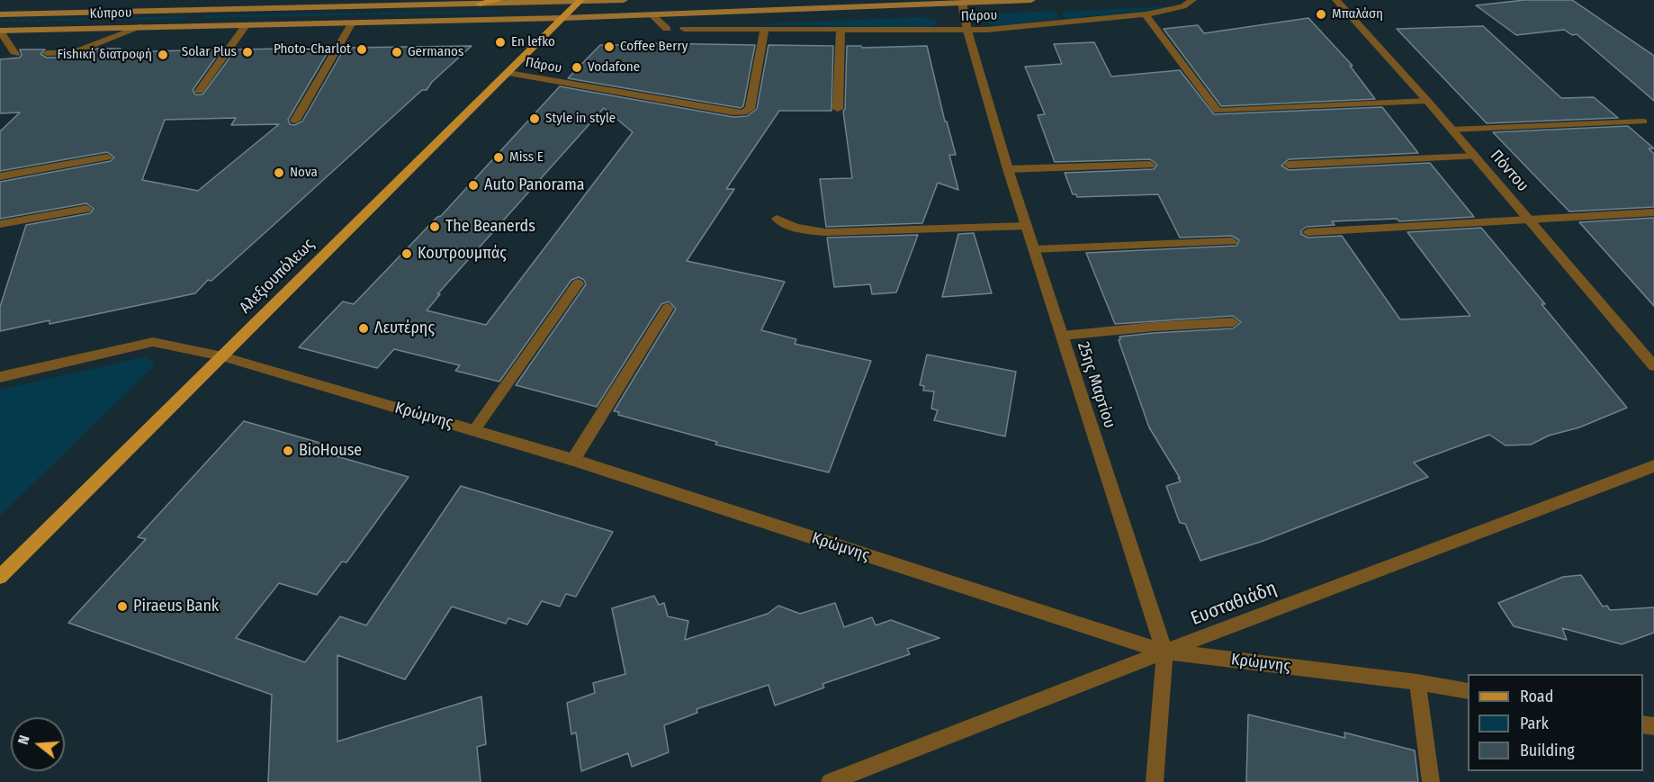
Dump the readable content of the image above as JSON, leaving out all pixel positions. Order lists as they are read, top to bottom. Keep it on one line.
{"streets":{"main road":["Κύπρου","Αλεξιουπόλεως"],"street":["Πάρου","Πόντου","25ης Μαρτίου","Κρώμνης","Ευσταθιάδη"]},"crossings":[["Κύπρου","Αλεξιουπόλεως"],["Κύπρου","25ης Μαρτίου"],["Πάρου","Αλεξιουπόλεως"],["Πάρου","25ης Μαρτίου"],["Αλεξιουπόλεως","Κρώμνης"],["25ης Μαρτίου","Κρώμνης"],["25ης Μαρτίου","Ευσταθιάδη"],["Κρώμνης","Ευσταθιάδη"]],"places":["Μπαλάση","En lefko","Coffee Berry","Photo-Charlot","Solar Plus","Germanos","Fishική διατροφή","Vodafone","Style in style","Miss E","Nova","Auto Panorama","The Beanerds","Κουτρουμπάς","Λευτέρης","ΒioΗouse","Piraeus Bank"],"legend":["Road","Park","Building"],"north":"left"}
